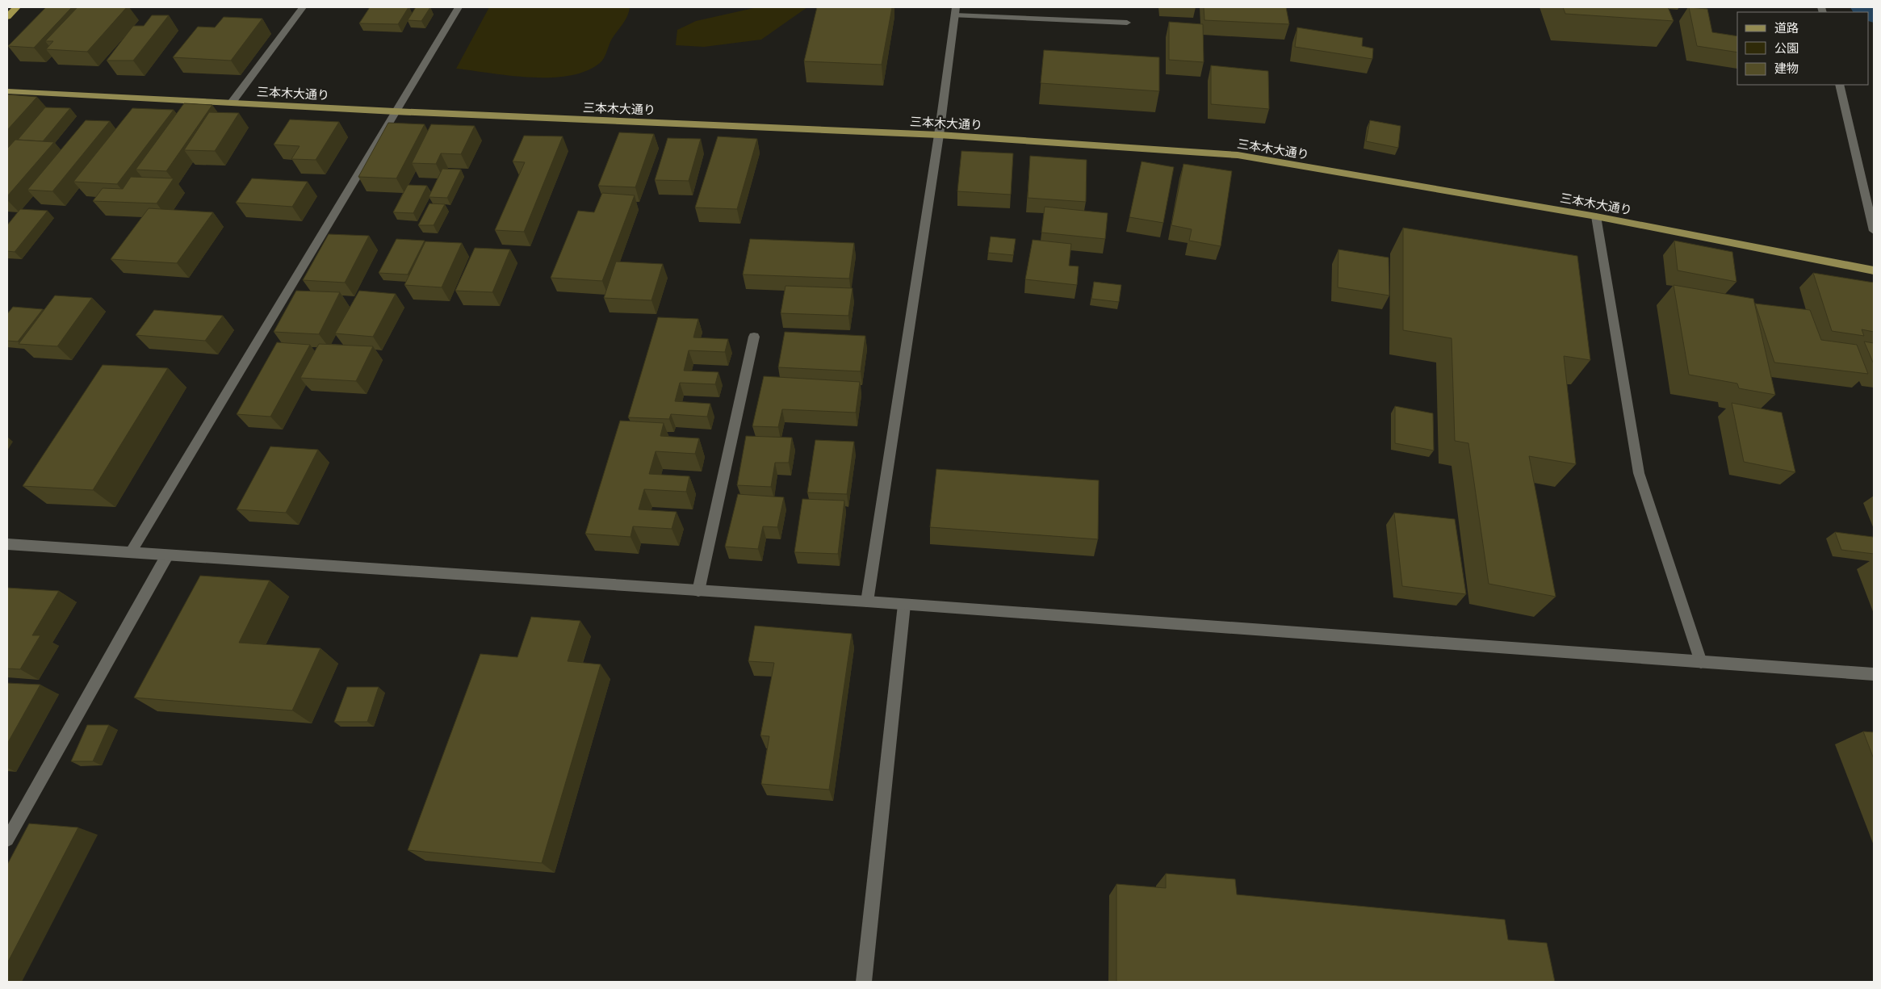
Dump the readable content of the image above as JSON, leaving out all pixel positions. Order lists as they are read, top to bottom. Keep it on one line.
{"streets":{"main road":["三本木大通り"]},"legend":["道路","公園","建物"]}
